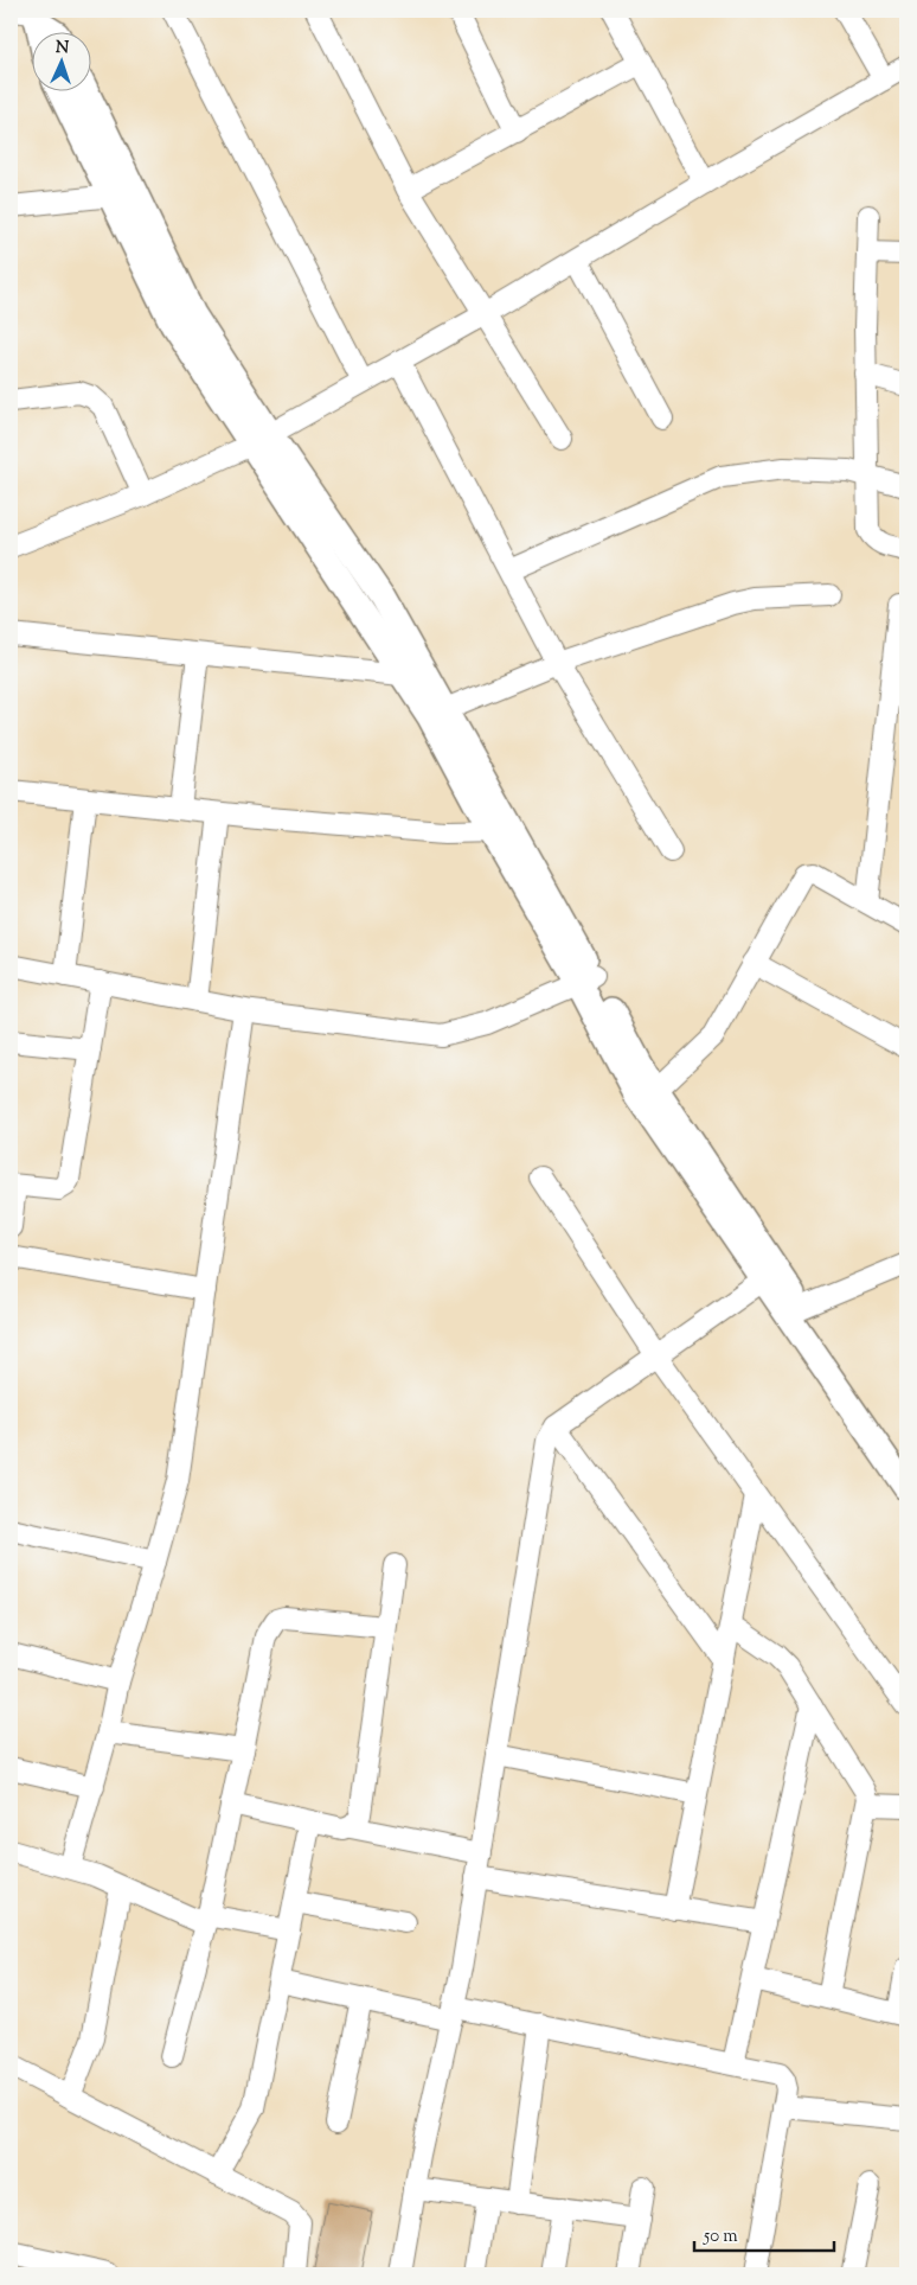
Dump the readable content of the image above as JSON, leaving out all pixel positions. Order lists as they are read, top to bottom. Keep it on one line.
{"scale_bar":"50 m","north":"top"}
